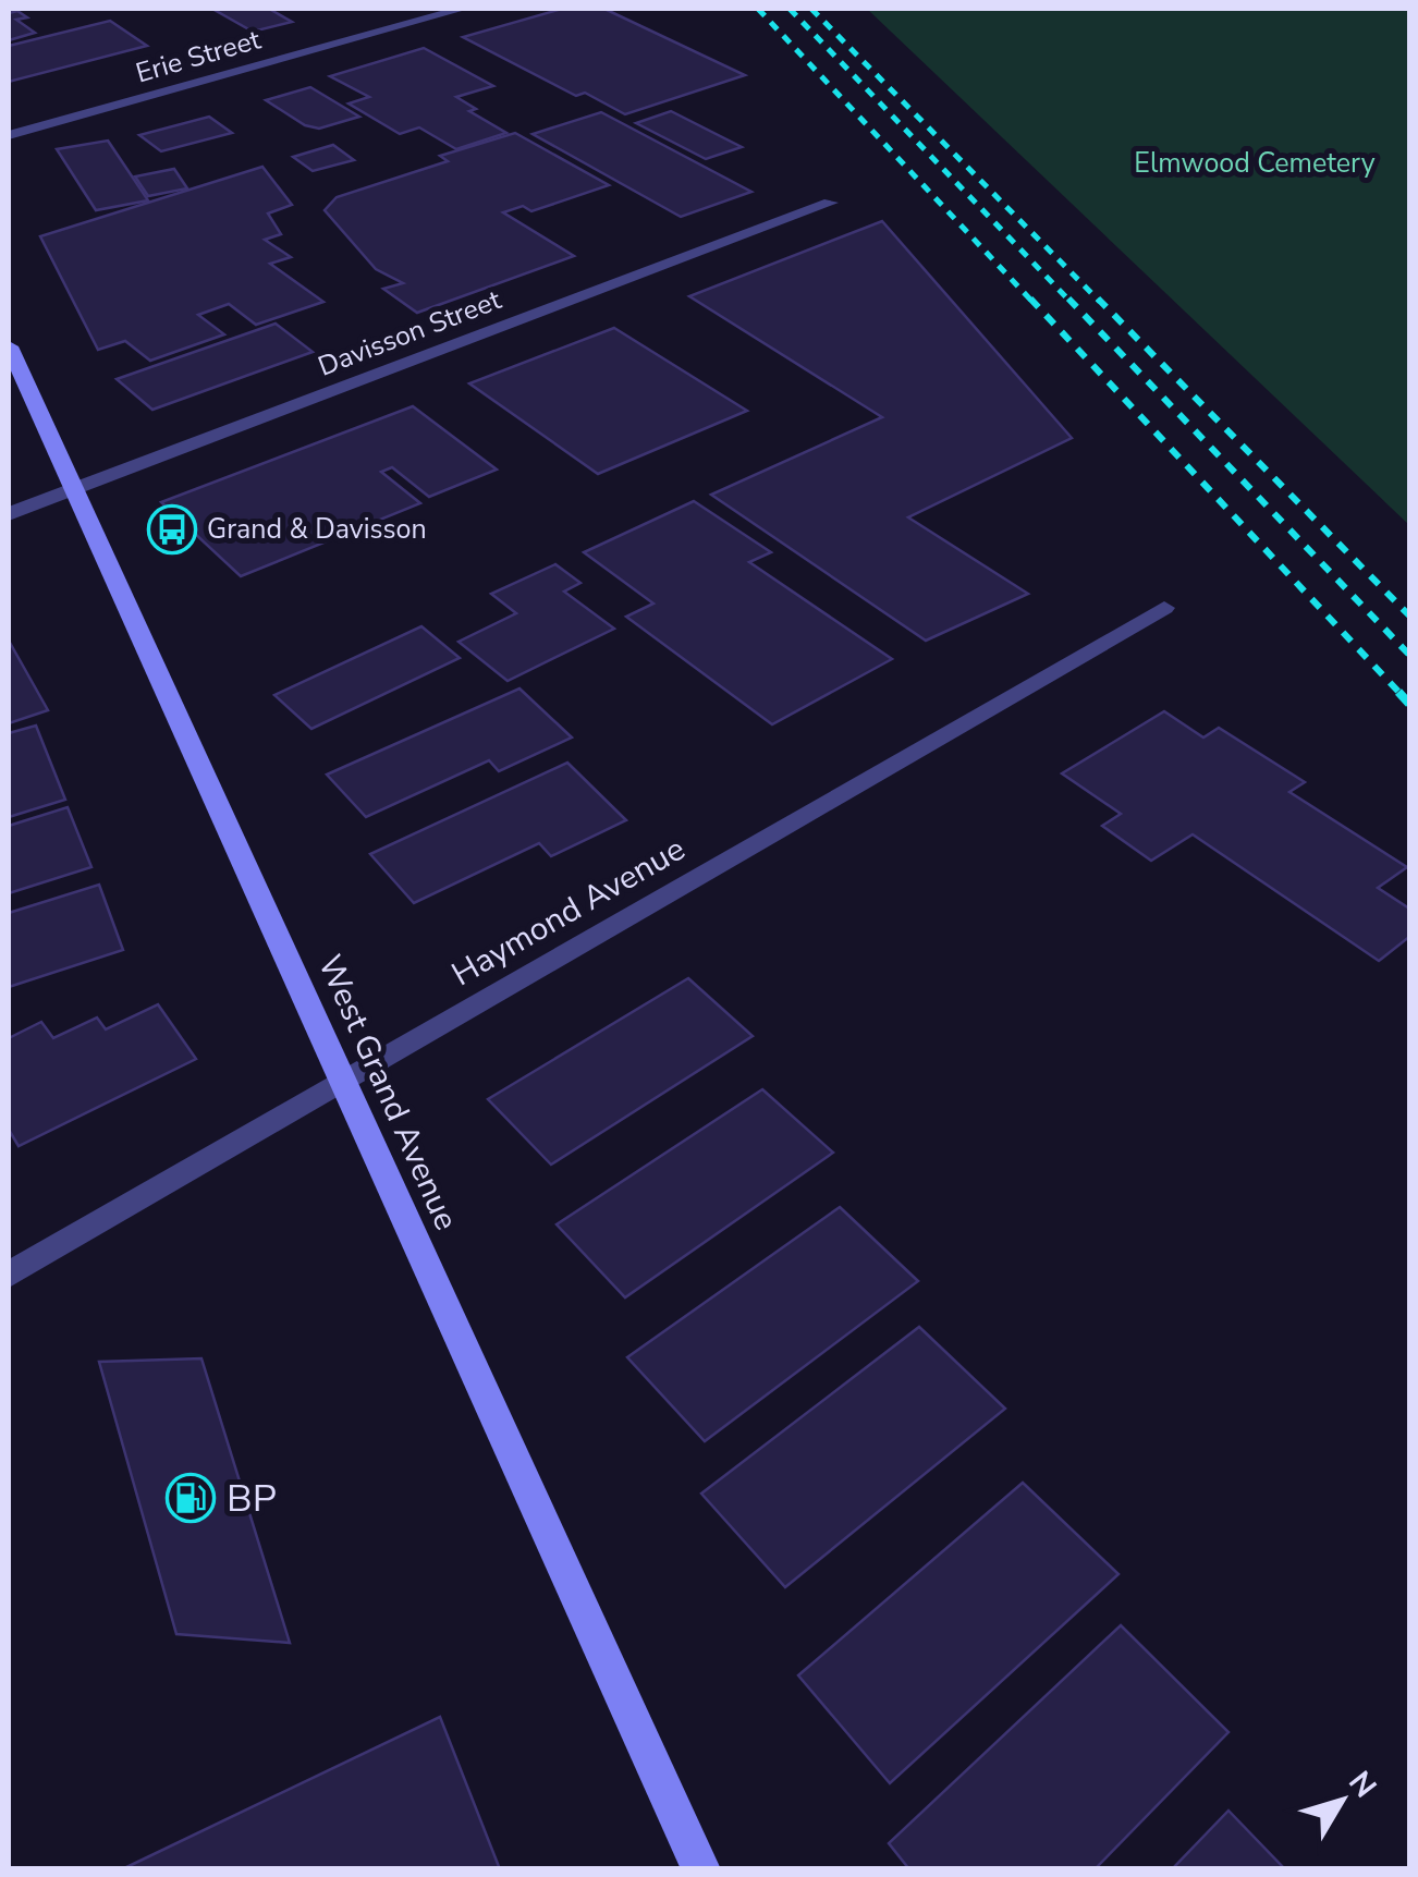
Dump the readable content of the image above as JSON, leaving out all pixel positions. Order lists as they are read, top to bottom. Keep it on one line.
{"streets":{"main road":["West Grand Avenue"],"street":["Erie Street","Davisson Street","Haymond Avenue"]},"crossings":[["Davisson Street","West Grand Avenue"],["Haymond Avenue","West Grand Avenue"]],"parks":["Elmwood Cemetery"],"places":{"bus stop":["Grand & Davisson"],"fuel station":["BP"]},"north":"top right"}
